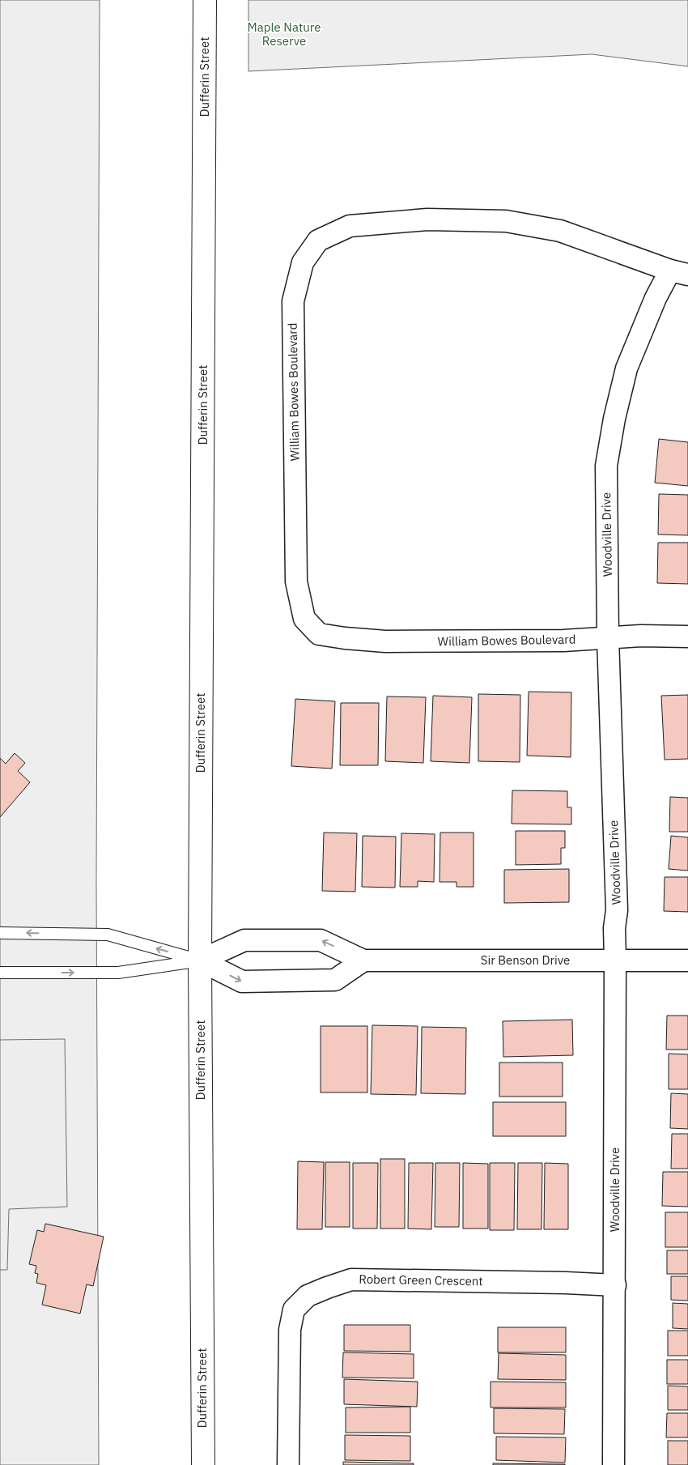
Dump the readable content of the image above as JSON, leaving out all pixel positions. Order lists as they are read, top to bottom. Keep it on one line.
{"streets":{"main road":["Dufferin Street"],"street":["William Bowes Boulevard","Woodville Drive","Sir Benson Drive","Robert Green Crescent"]},"crossings":[["Dufferin Street","Sir Benson Drive"],["William Bowes Boulevard","Woodville Drive"],["Woodville Drive","Sir Benson Drive"],["Woodville Drive","Robert Green Crescent"]],"parks":["Maple Nature Reserve"]}
